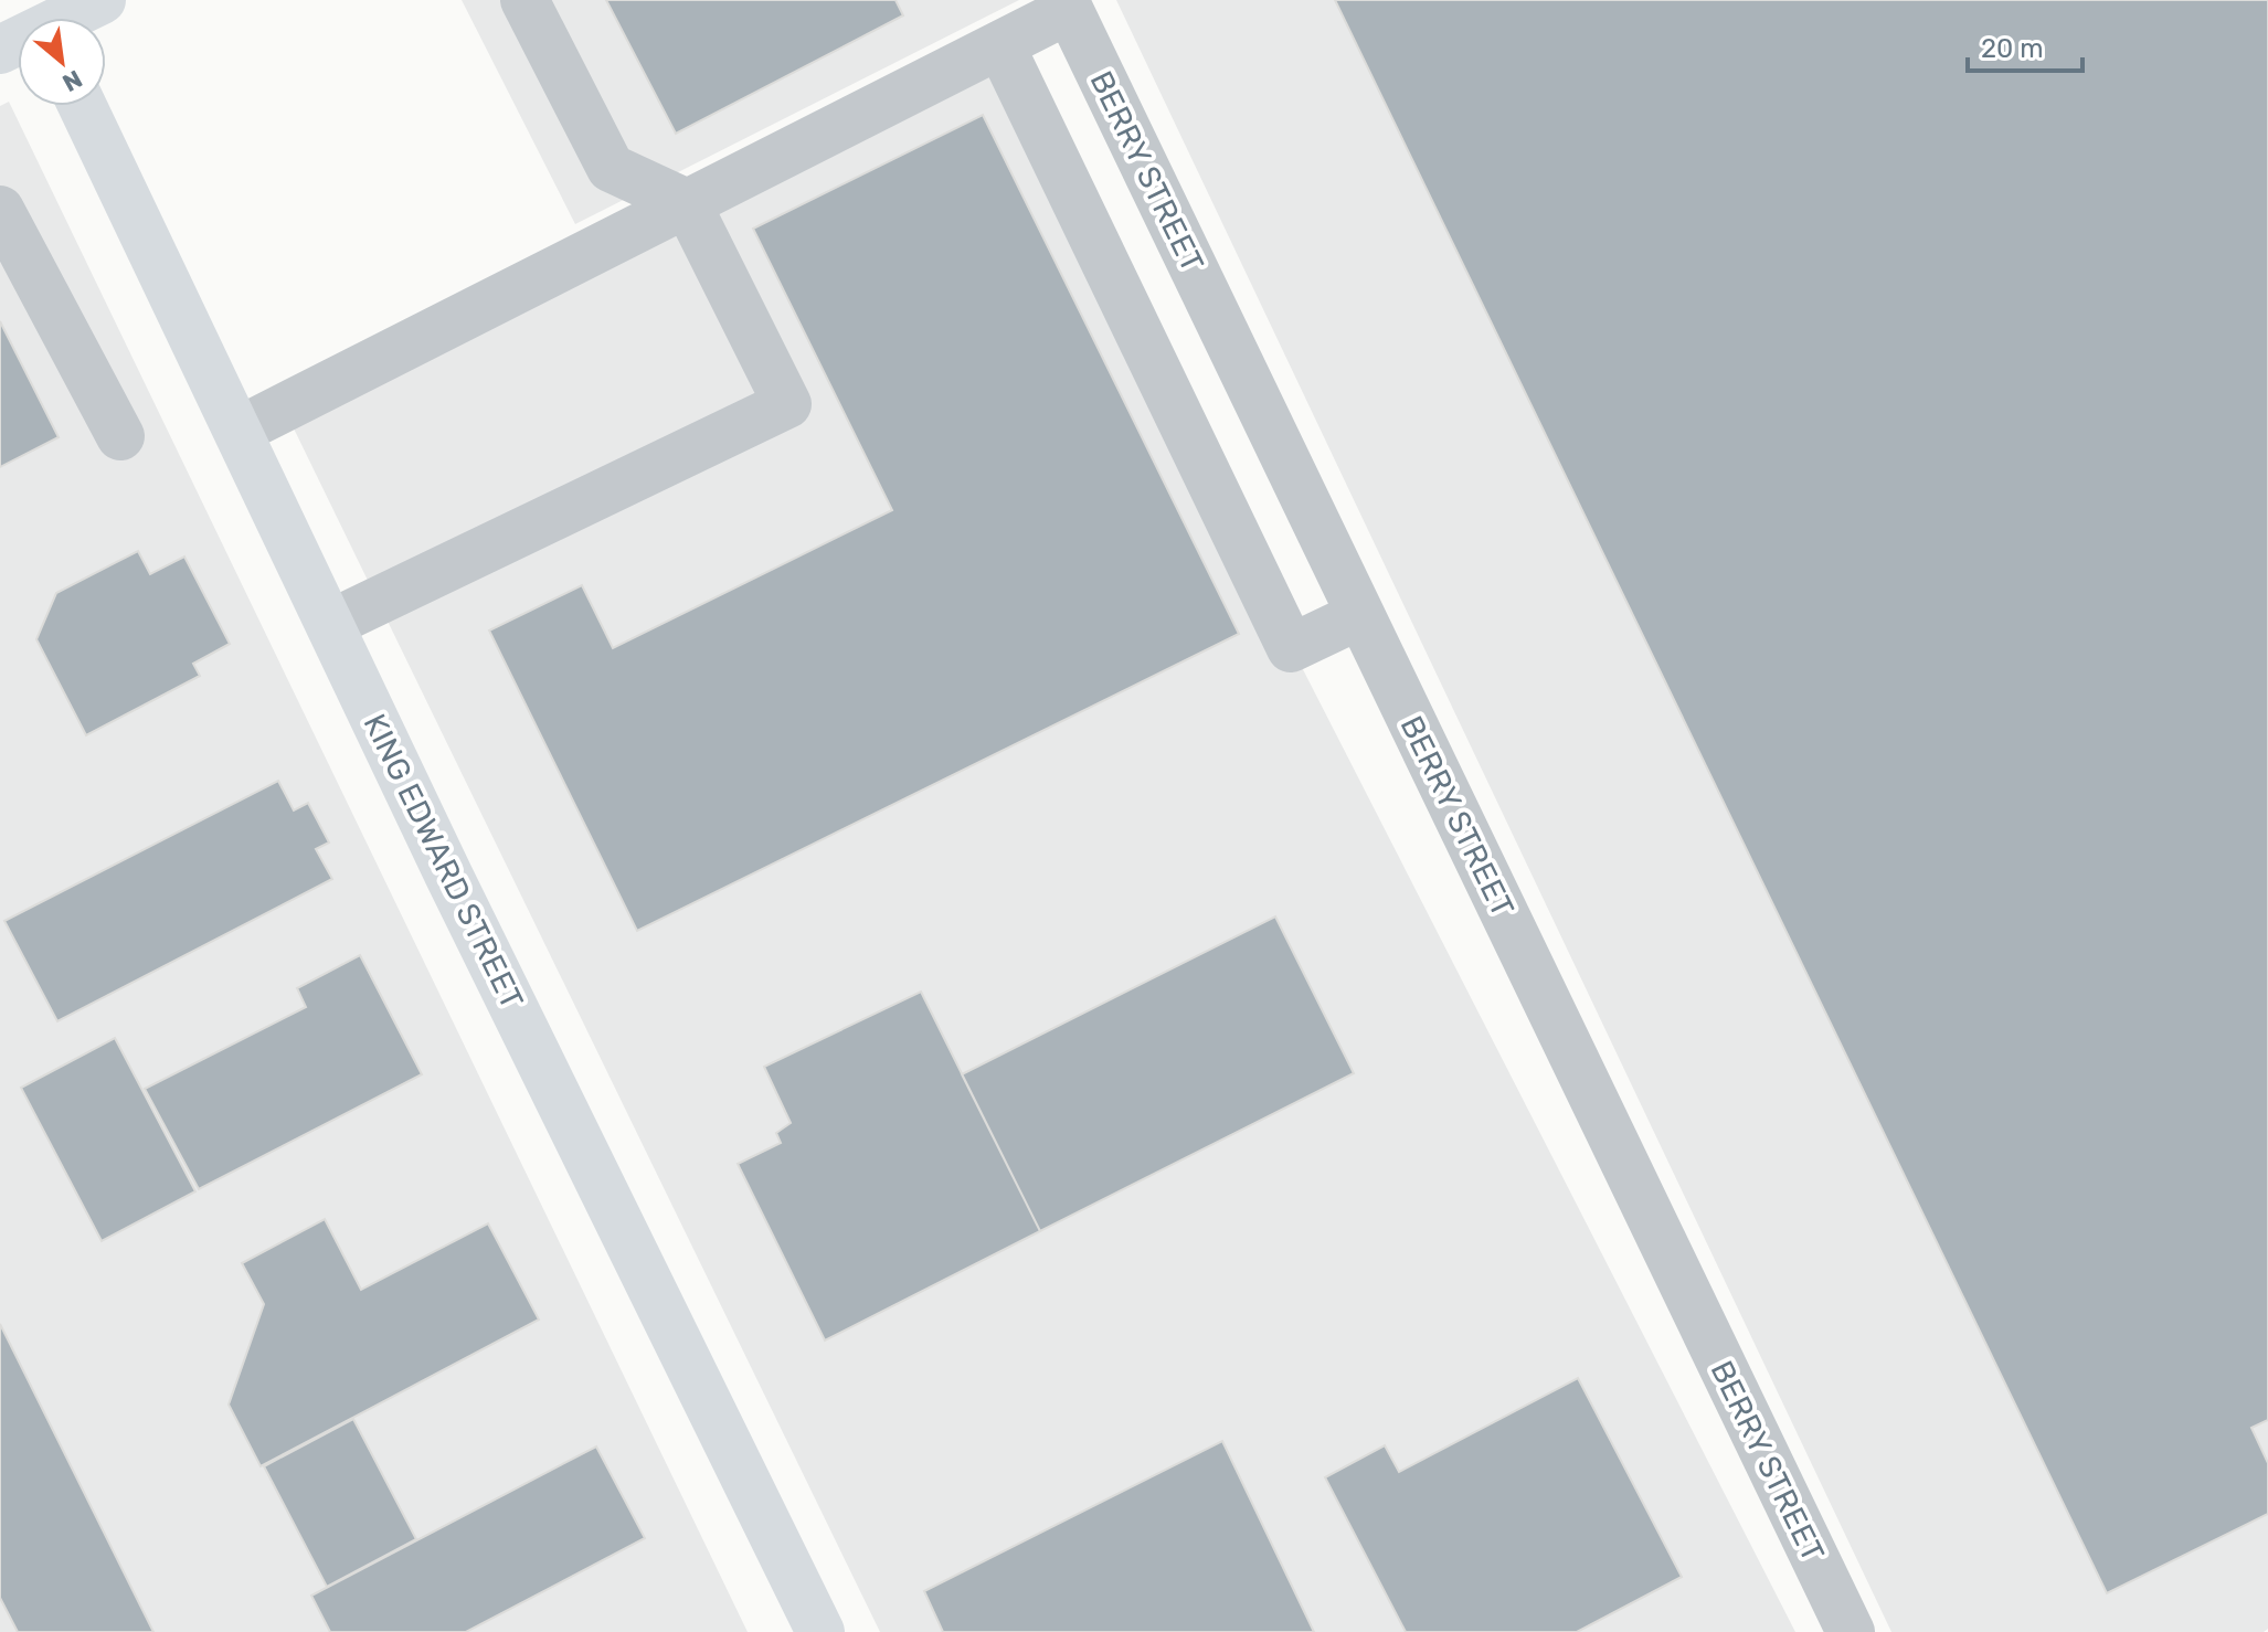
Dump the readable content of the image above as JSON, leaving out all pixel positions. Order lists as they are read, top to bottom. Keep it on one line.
{"streets":{"main road":["KING EDWARD STREET"],"street":["BERRY STREET"]},"scale_bar":"20 m","north":"bottom right"}
